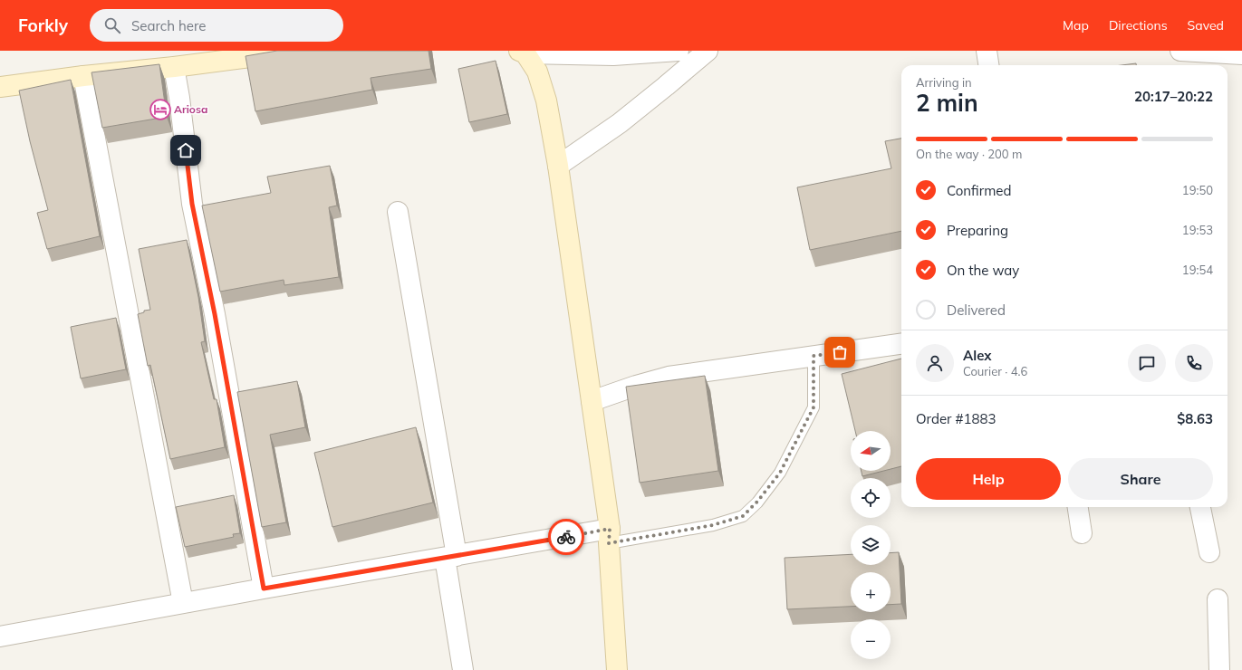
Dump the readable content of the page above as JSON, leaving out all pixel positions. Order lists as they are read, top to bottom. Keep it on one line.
{"places":{"hotel":["Ariosa"]},"north":"left","page":{"header":"Forkly","search":"Search here","nav":["Map","Directions","Saved"],"heading":["2 min","Arriving in","20:17–20:22"],"panel":["Alex","Courier · 4.6","Order #1883","$8.63"],"bar":"On the way · 200 m","list":[["Confirmed","19:50"],["Preparing","19:53"],["On the way","19:54"],"Delivered"],"map_buttons":["+","−"],"buttons":["Help","Share"]}}
